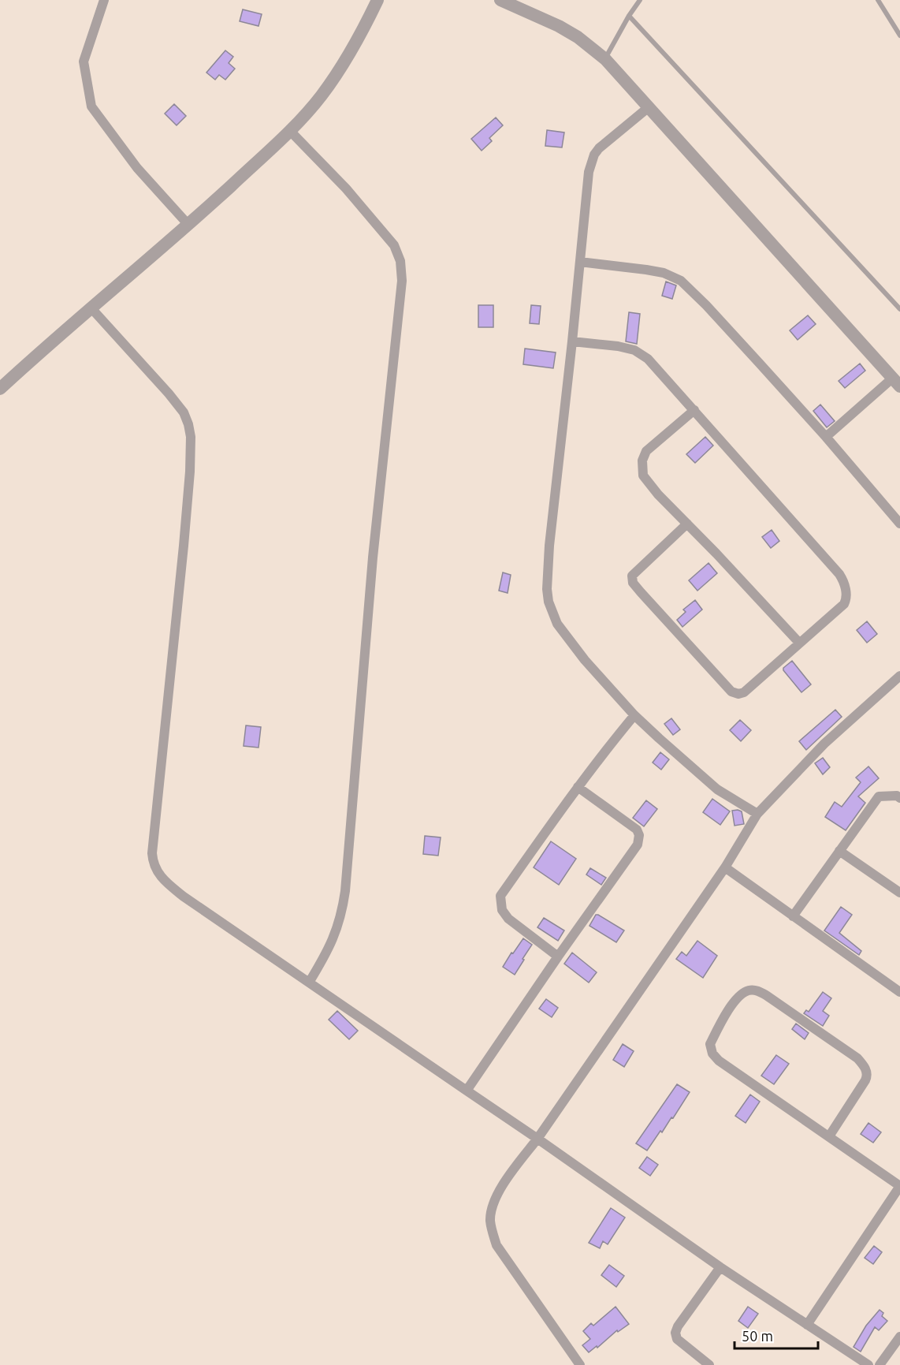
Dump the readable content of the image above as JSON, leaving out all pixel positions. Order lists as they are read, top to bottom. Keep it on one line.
{"scale_bar":"50 m"}
